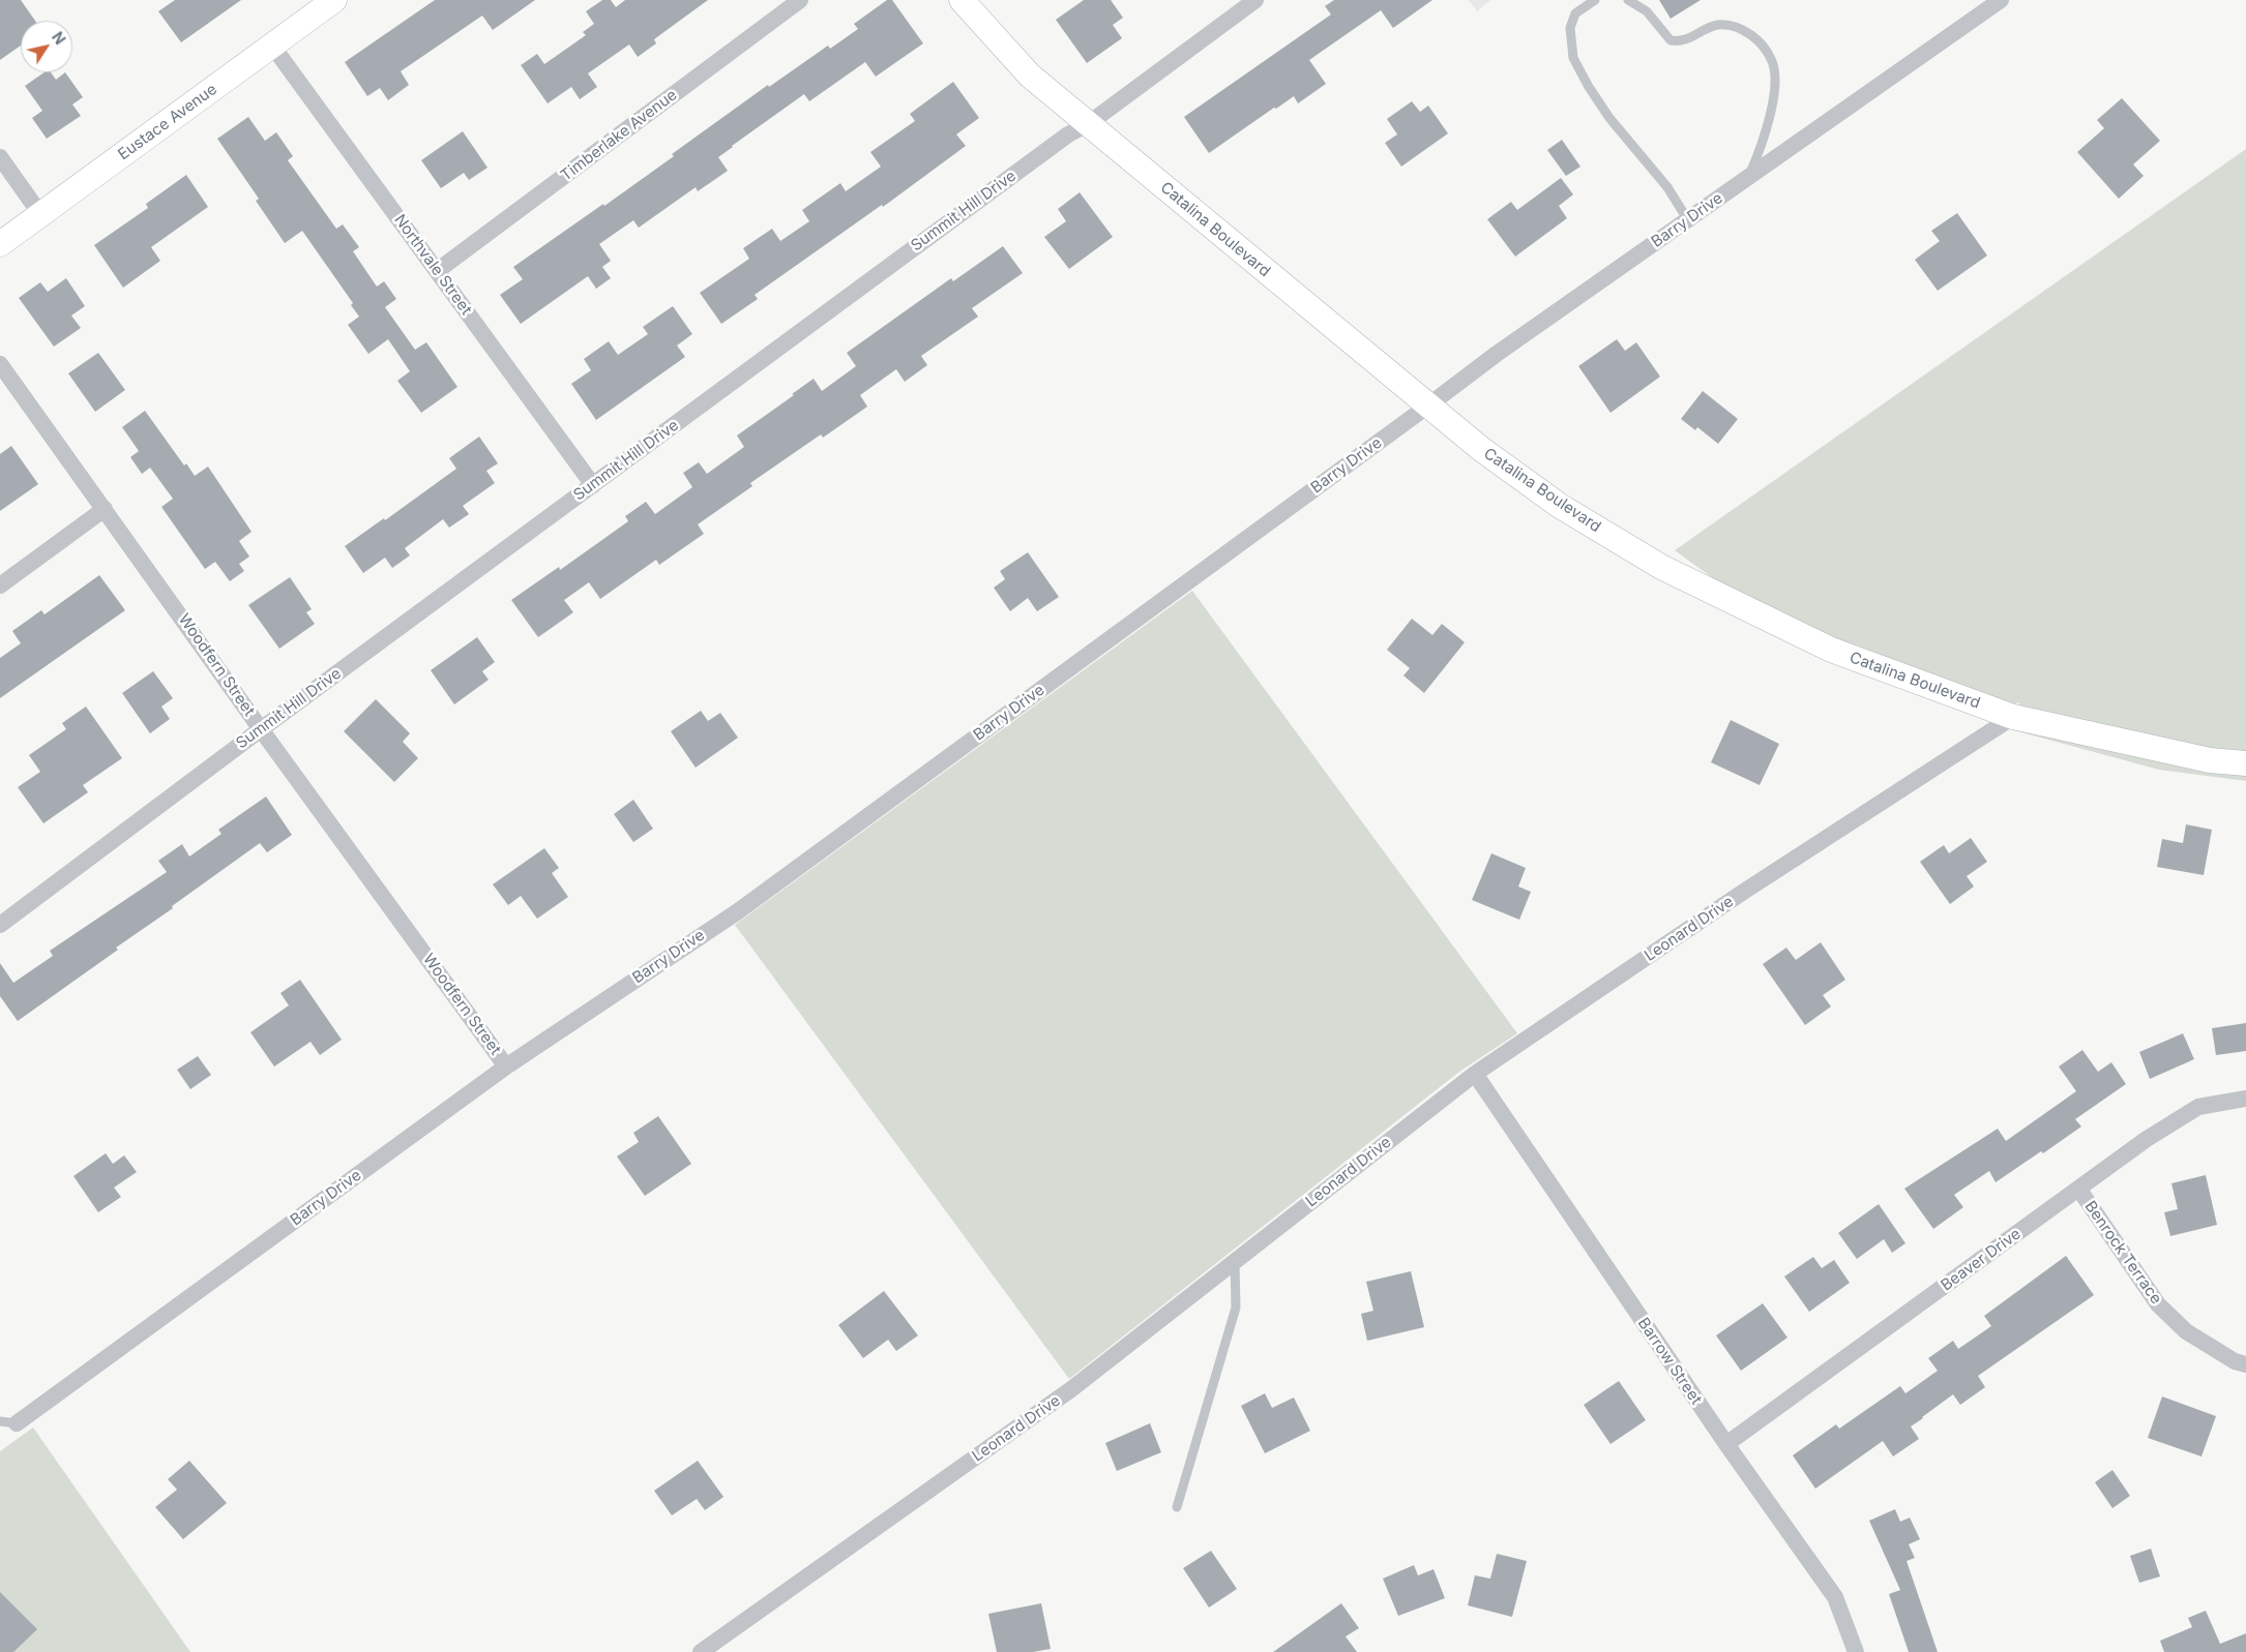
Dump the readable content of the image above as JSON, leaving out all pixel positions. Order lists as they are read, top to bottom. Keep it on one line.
{"streets":{"street":["Eustace Avenue","Timberlake Avenue","Summit Hill Drive","Barry Drive","Catalina Boulevard","Northvale Street","Woodfern Street","Leonard Drive","Benrock Terrace","Beaver Drive","Barrow Street"]},"crossings":[["Eustace Avenue","Northvale Street"],["Timberlake Avenue","Northvale Street"],["Summit Hill Drive","Catalina Boulevard"],["Summit Hill Drive","Northvale Street"],["Summit Hill Drive","Woodfern Street"],["Barry Drive","Catalina Boulevard"],["Barry Drive","Woodfern Street"],["Catalina Boulevard","Leonard Drive"],["Leonard Drive","Barrow Street"],["Benrock Terrace","Beaver Drive"],["Beaver Drive","Barrow Street"]],"north":"top right"}
